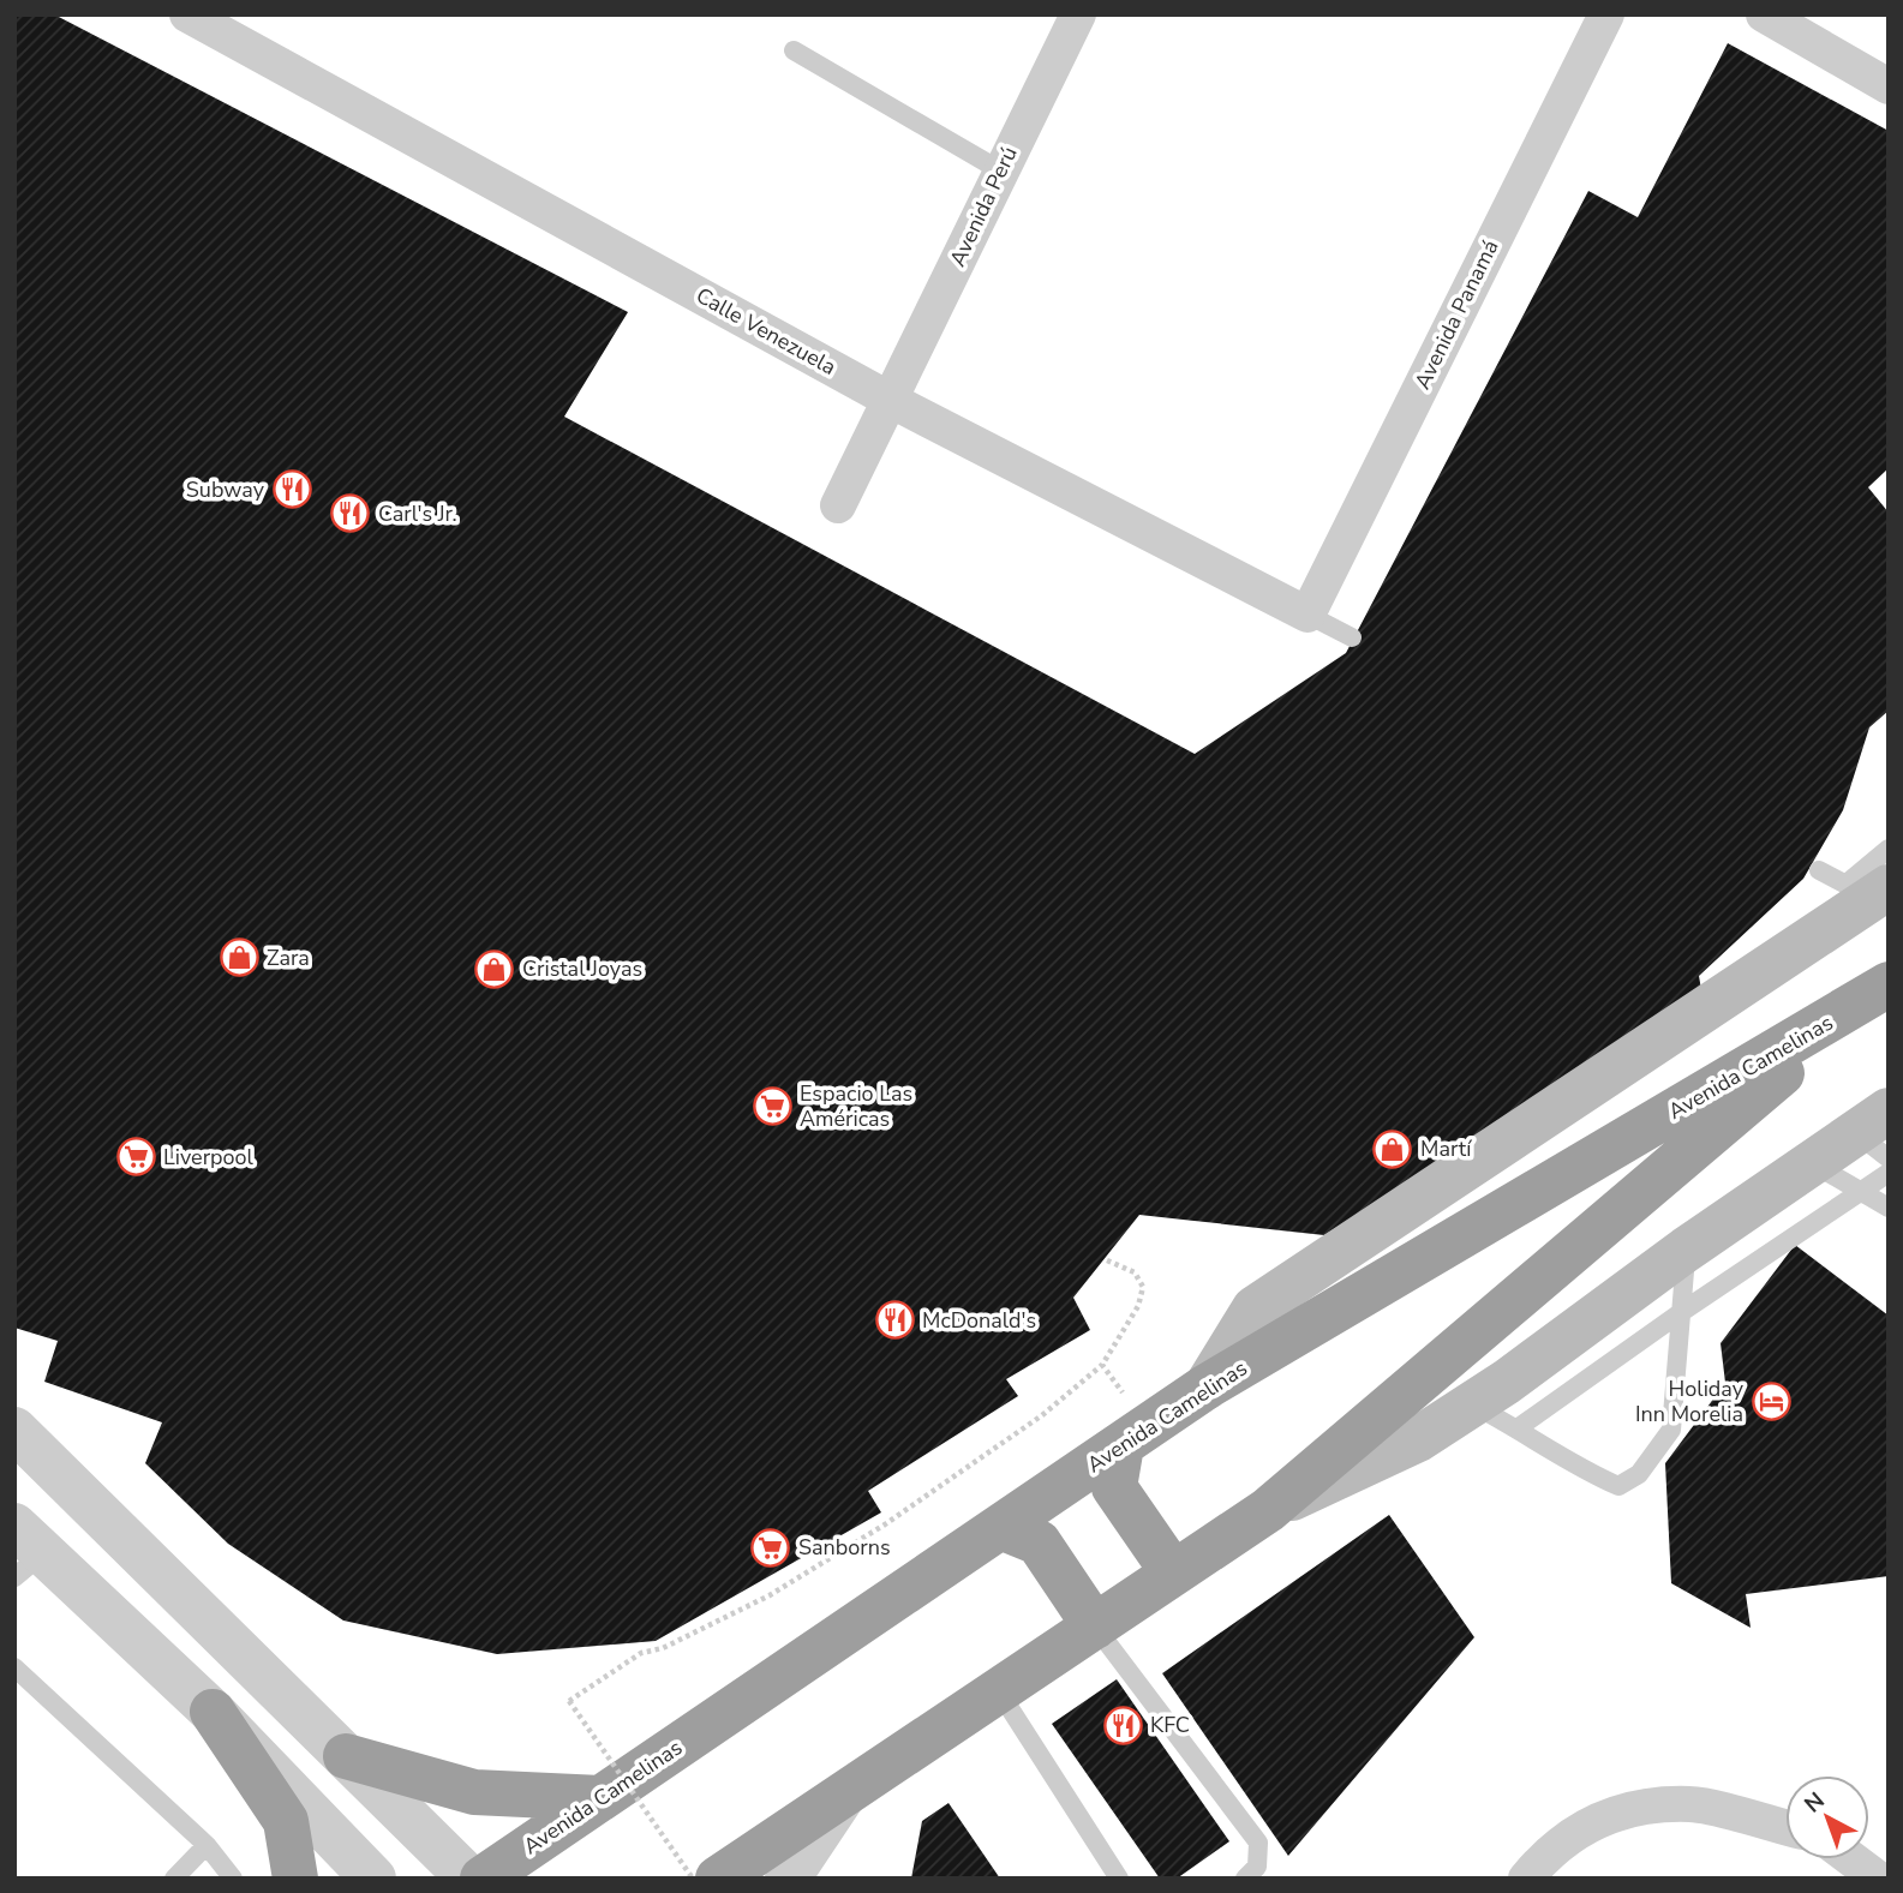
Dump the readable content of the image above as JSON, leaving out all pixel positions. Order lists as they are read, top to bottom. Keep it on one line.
{"streets":{"highway":["Avenida Camelinas"],"street":["Avenida Perú","Avenida Panamá","Calle Venezuela"]},"crossings":[["Avenida Perú","Calle Venezuela"],["Avenida Panamá","Calle Venezuela"]],"places":{"restaurant":["Subway","Carl's Jr.","McDonald's","KFC"],"shop":["Zara","Cristal Joyas","Martí"],"supermarket":["Espacio Las Américas","Liverpool","Sanborns"],"hotel":["Holiday Inn Morelia"]},"north":"top left"}
